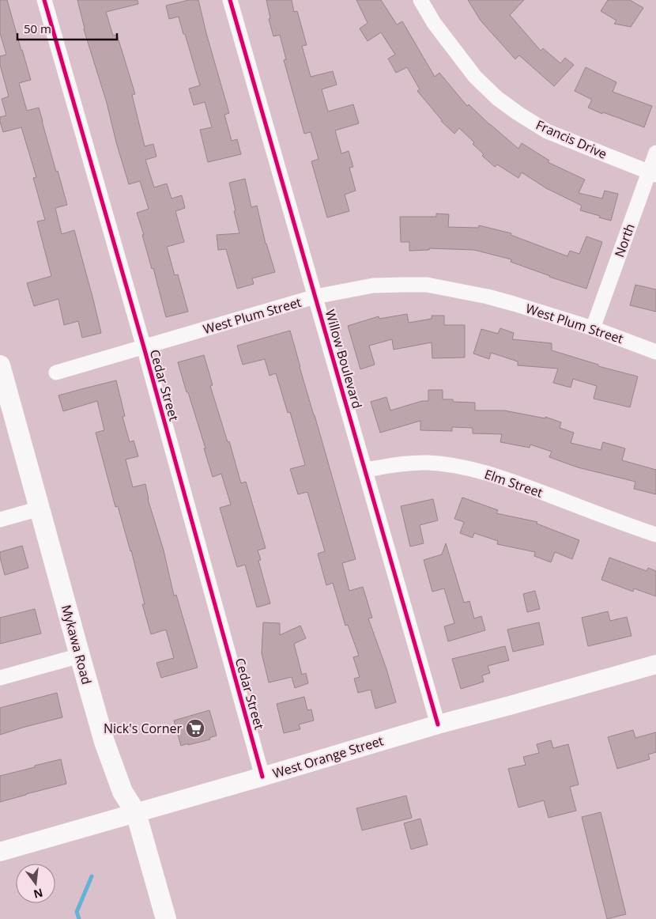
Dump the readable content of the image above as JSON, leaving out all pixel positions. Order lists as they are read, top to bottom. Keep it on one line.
{"streets":{"main road":["Mykawa Road"],"street":["Francis Drive","North","West Plum Street","Willow Boulevard","Cedar Street","Elm Street","West Orange Street"]},"crossings":[["Francis Drive","North"],["North","West Plum Street"],["West Plum Street","Willow Boulevard"],["West Plum Street","Cedar Street"],["Willow Boulevard","Elm Street"],["Willow Boulevard","West Orange Street"],["Cedar Street","West Orange Street"],["Mykawa Road","West Orange Street"]],"places":{"supermarket":["Nick's Corner"]},"scale_bar":"50 m","north":"bottom"}
